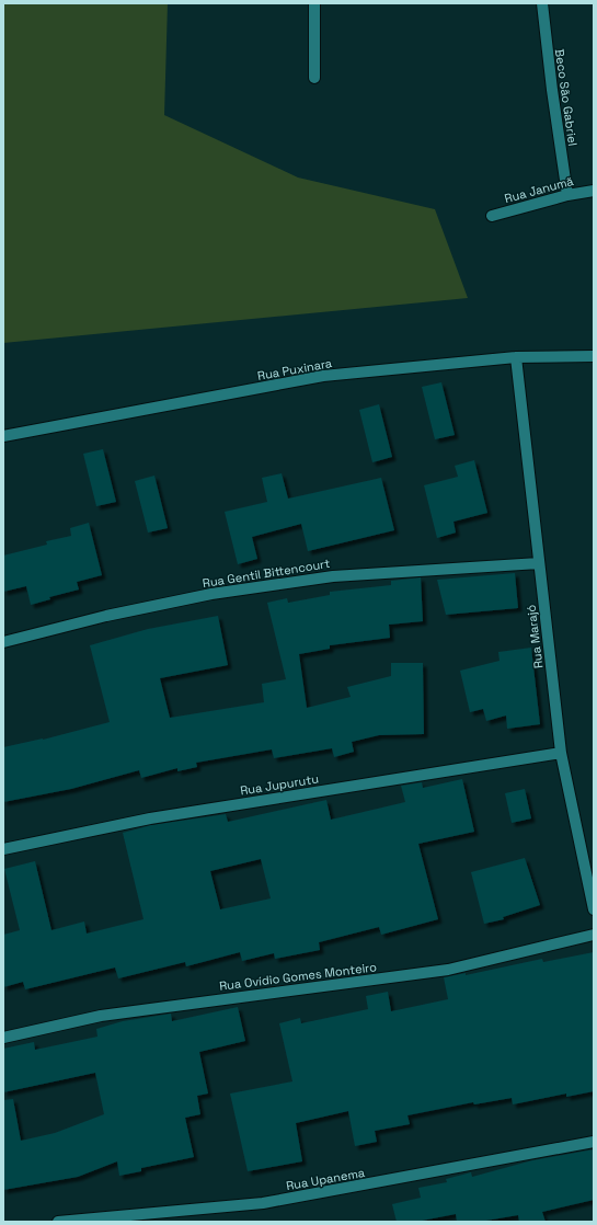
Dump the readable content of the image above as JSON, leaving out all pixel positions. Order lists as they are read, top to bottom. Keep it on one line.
{"streets":{"street":["Beco São Gabriel","Rua Janumã","Rua Puxinara","Rua Gentil Bittencourt","Rua Marajó","Rua Jupurutu","Rua Ovídio Gomes Monteiro","Rua Upanema"]},"crossings":[["Beco São Gabriel","Rua Janumã"],["Rua Puxinara","Rua Marajó"],["Rua Gentil Bittencourt","Rua Marajó"],["Rua Marajó","Rua Jupurutu"]]}
